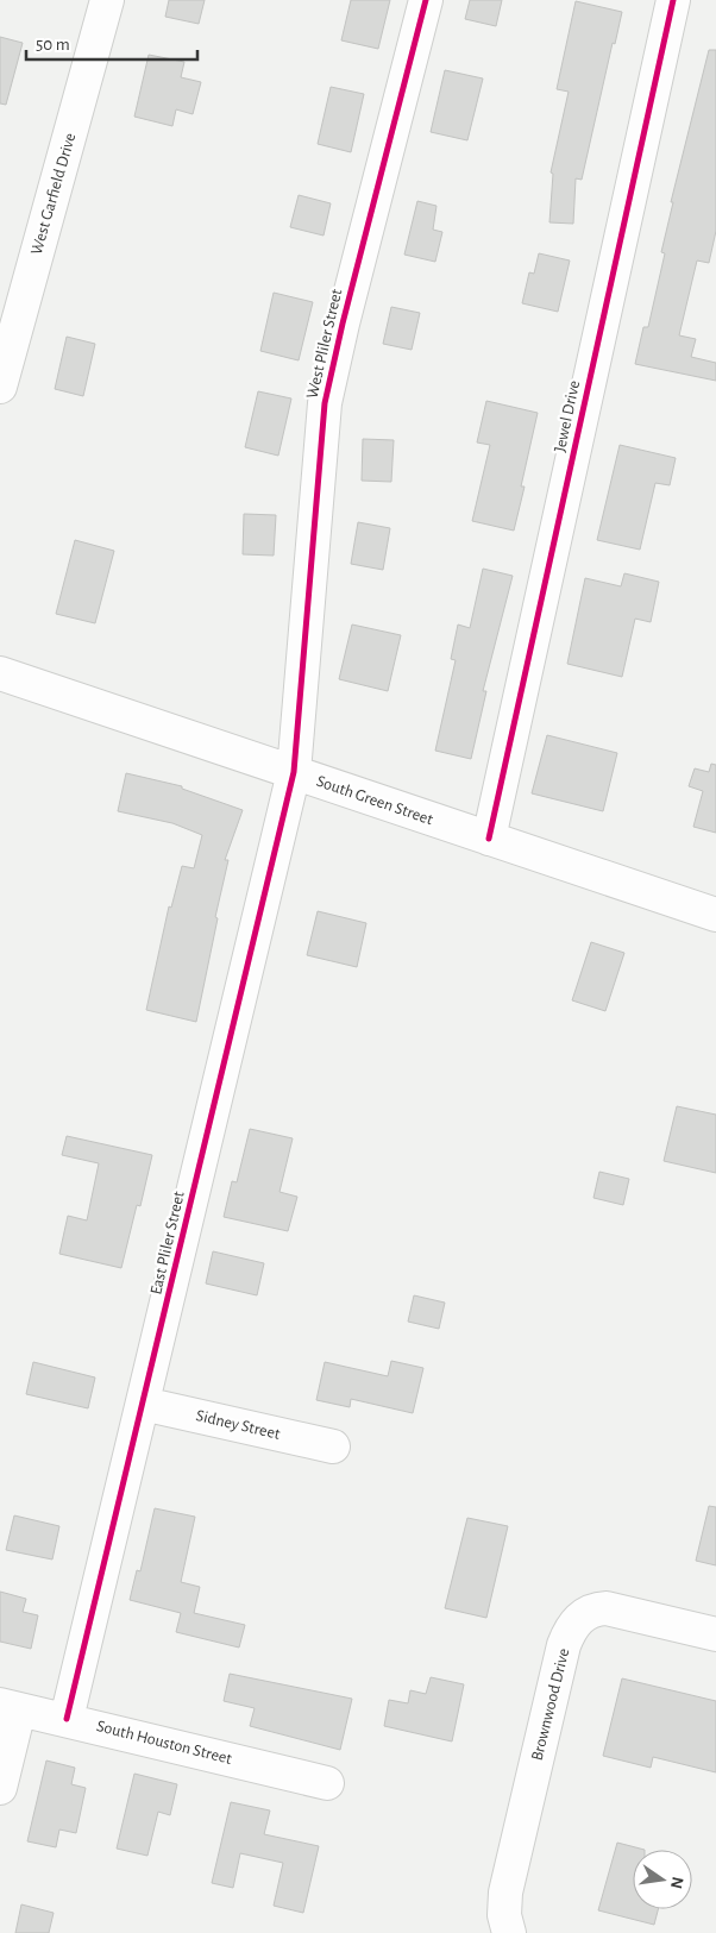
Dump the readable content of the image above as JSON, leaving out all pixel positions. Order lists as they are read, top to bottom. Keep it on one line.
{"streets":{"street":["West Garfield Drive","West Pliler Street","Jewel Drive","South Green Street","East Pliler Street","Sidney Street","Brownwood Drive","South Houston Street"]},"crossings":[["West Pliler Street","South Green Street"],["West Pliler Street","East Pliler Street"],["Jewel Drive","South Green Street"],["South Green Street","East Pliler Street"],["East Pliler Street","Sidney Street"],["East Pliler Street","South Houston Street"]],"scale_bar":"50 m","north":"right"}
